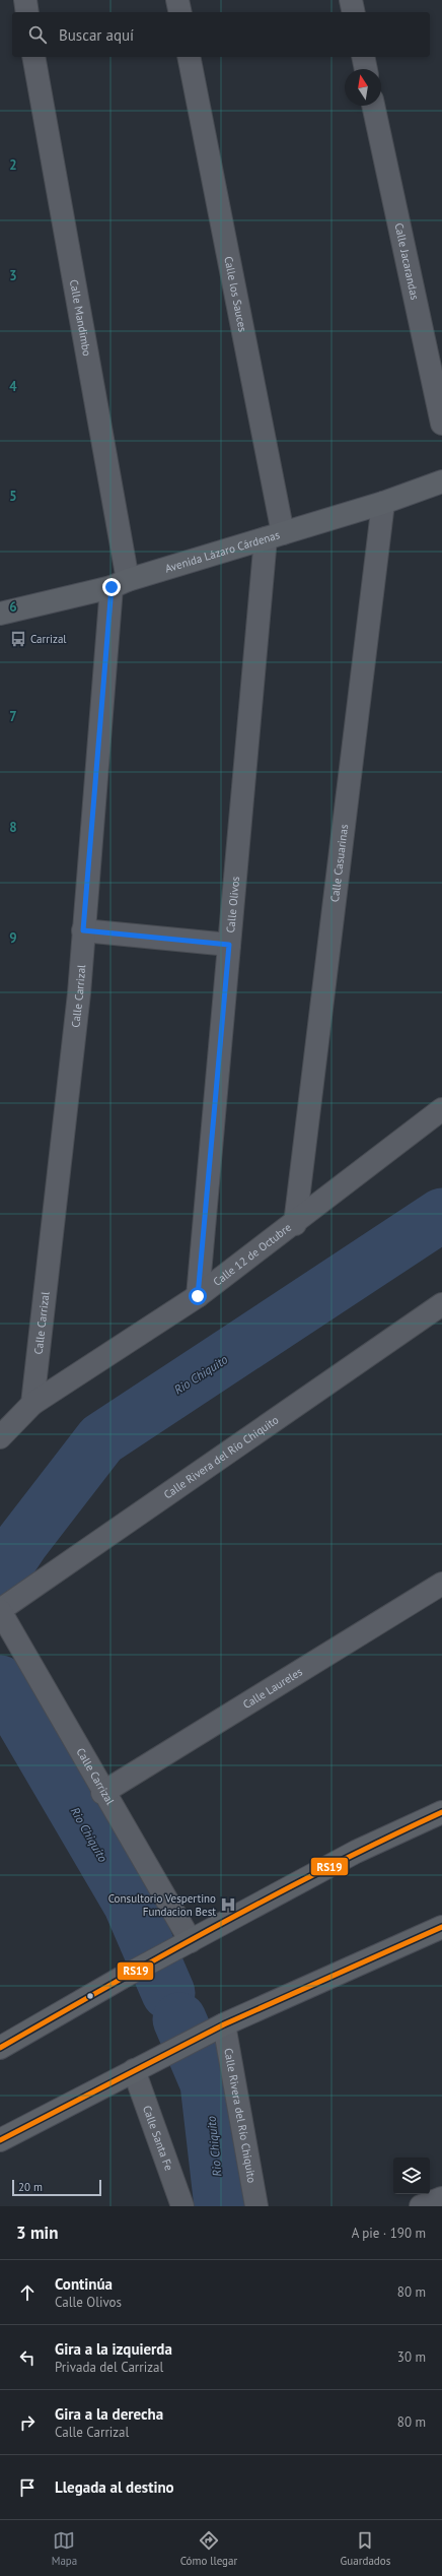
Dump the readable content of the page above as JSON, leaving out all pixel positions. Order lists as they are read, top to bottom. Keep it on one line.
{"streets":{"main road":["Avenida Lázaro Cárdenas"],"street":["Calle Jacarandas","Calle los Sauces","Calle Mandimbo","Calle Casuarinas","Calle Olivos","Calle Carrizal","Calle 12 de Octubre","Calle Rivera del Río Chiquito","Calle Laureles","Calle Santa Fe"]},"crossings":[["Calle los Sauces","Avenida Lázaro Cárdenas"],["Calle los Sauces","Calle Olivos"],["Calle Mandimbo","Avenida Lázaro Cárdenas"],["Calle Mandimbo","Calle Carrizal"],["Avenida Lázaro Cárdenas","Calle Casuarinas"],["Avenida Lázaro Cárdenas","Calle Olivos"],["Avenida Lázaro Cárdenas","Calle Carrizal"],["Calle Casuarinas","Calle 12 de Octubre"],["Calle Olivos","Calle 12 de Octubre"],["Calle Carrizal","Calle 12 de Octubre"],["Calle Carrizal","Calle Rivera del Río Chiquito"],["Calle Carrizal","Calle Laureles"]],"water":["Rio Chiquito"],"places":{"bus stop":["Carrizal"],"hospital":["Consultorio Vespertino Fundacion Best"]},"lines":["transit line RS19"],"scale_bar":"20 m","north":"top","page":{"search":"Buscar aquí","scale":"20 m","heading":["3 min","A pie · 190 m"],"list":[["Continúa","Calle Olivos","80 m"],["Gira a la izquierda","Privada del Carrizal","30 m"],["Gira a la derecha","Calle Carrizal","80 m"],"Llegada al destino"],"nav":["Mapa","Cómo llegar","Guardados"]},"grid":{"rows":["2","3","4","5","6","7","8","9"]}}
